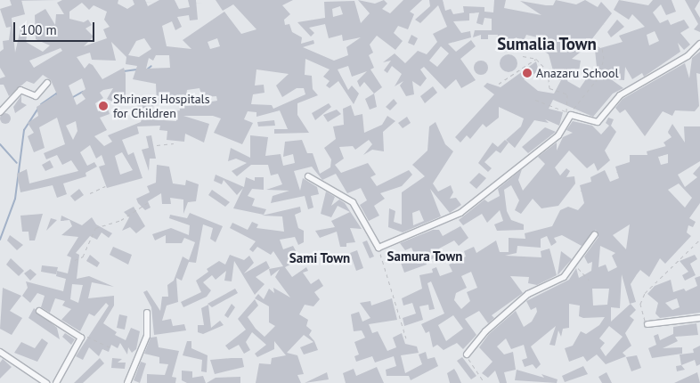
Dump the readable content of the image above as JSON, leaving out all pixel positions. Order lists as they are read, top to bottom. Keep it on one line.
{"districts":["Sumalia Town","Samura Town","Sami Town"],"places":["Anazaru School","Shriners Hospitals for Children"],"scale_bar":"100 m"}
